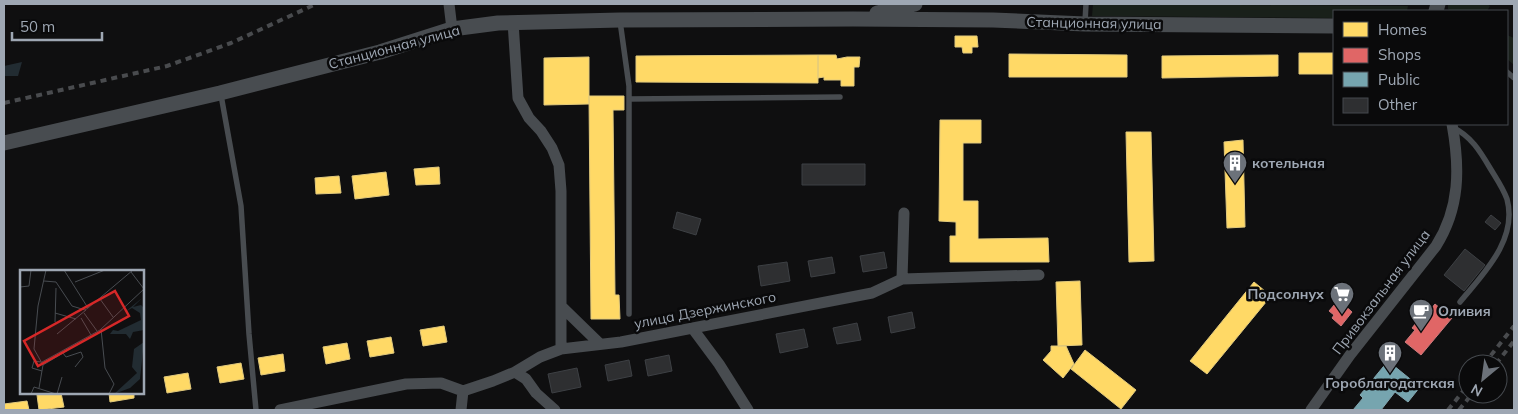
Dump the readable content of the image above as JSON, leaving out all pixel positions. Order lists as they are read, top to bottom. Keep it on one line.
{"streets":{"street":["Станционная улица","Привокзальная улица","улица Дзержинского"]},"places":{"building":["котельная","Гороблагодатская"],"supermarket":["Подсолнух"],"cafe":["Оливия"]},"legend":["Homes","Shops","Public","Other"],"scale_bar":"50 m","north":"bottom left"}
